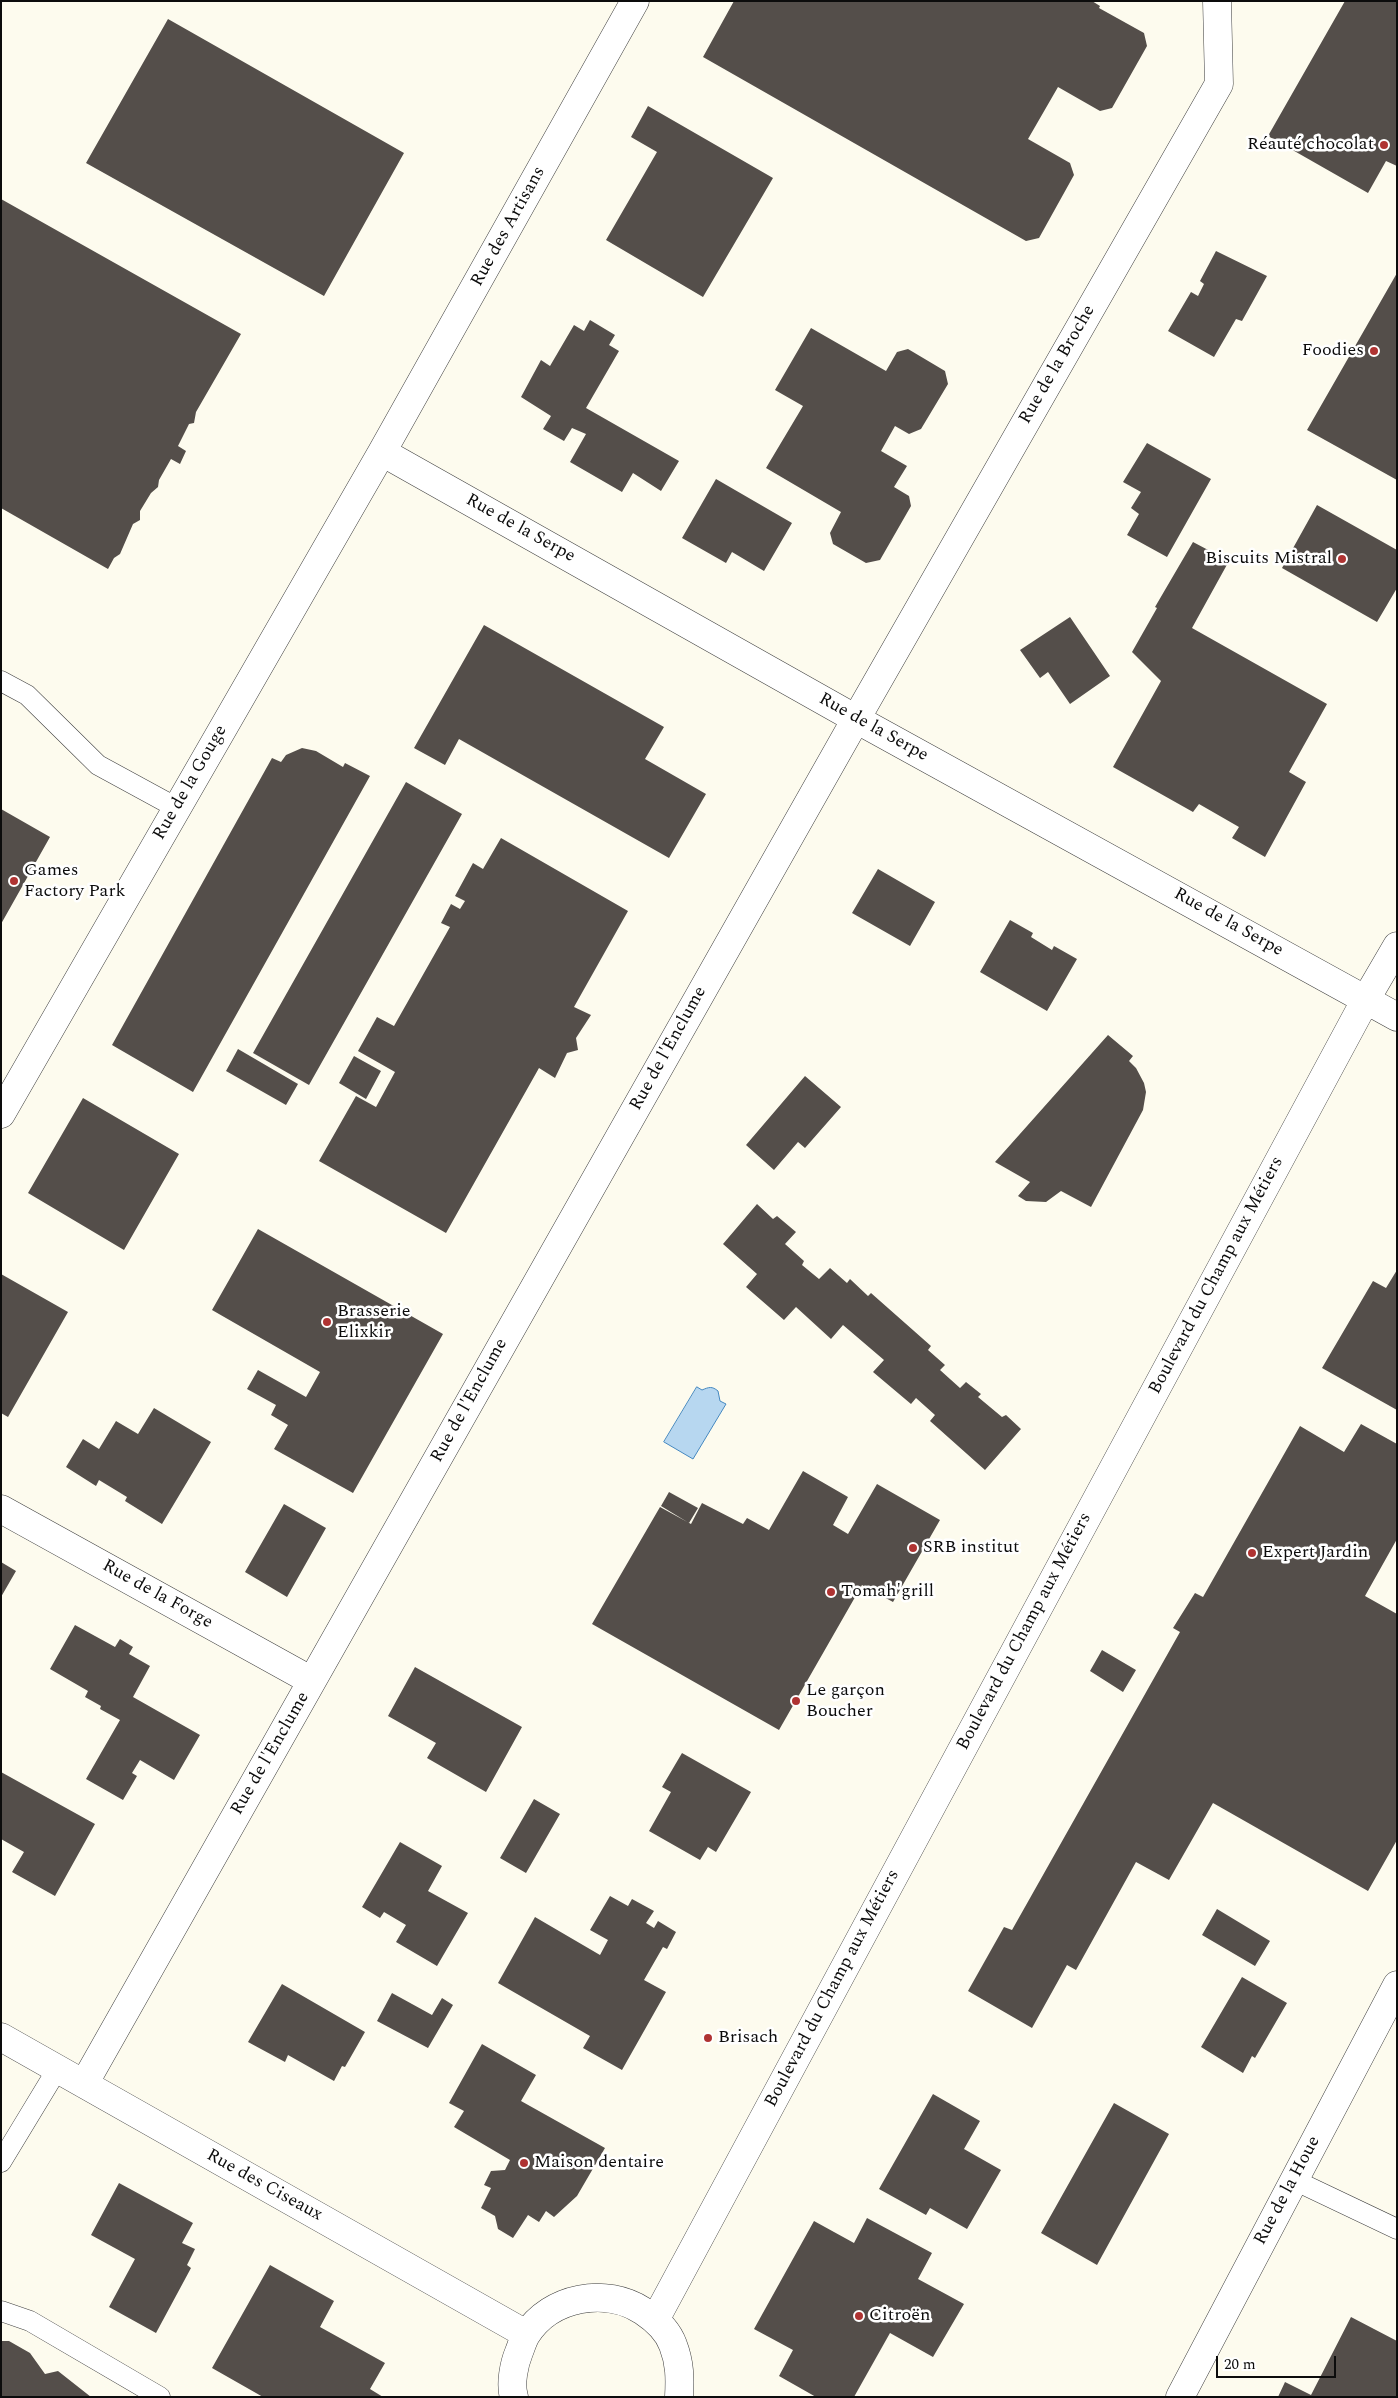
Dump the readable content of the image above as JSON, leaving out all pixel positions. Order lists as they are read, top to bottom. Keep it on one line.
{"streets":{"street":["Rue des Artisans","Rue de la Broche","Rue de la Serpe","Rue de la Gouge","Rue de l'Enclume","Boulevard du Champ aux Métiers","Rue de la Forge","Rue des Ciseaux","Rue de la Houe"]},"crossings":[["Rue des Artisans","Rue de la Serpe"],["Rue des Artisans","Rue de la Gouge"],["Rue de la Broche","Rue de la Serpe"],["Rue de la Broche","Rue de l'Enclume"],["Rue de la Serpe","Rue de la Gouge"],["Rue de la Serpe","Rue de l'Enclume"],["Rue de la Serpe","Boulevard du Champ aux Métiers"],["Rue de l'Enclume","Rue de la Forge"],["Rue de l'Enclume","Rue des Ciseaux"]],"places":["Réauté chocolat","Foodies","Biscuits Mistral","Games Factory Park","Brasserie Elixkir","SRB institut","Expert Jardin","Tomah'grill","Le garçon Boucher","Brisach","Maison dentaire","Citroën"],"scale_bar":"20 m"}
